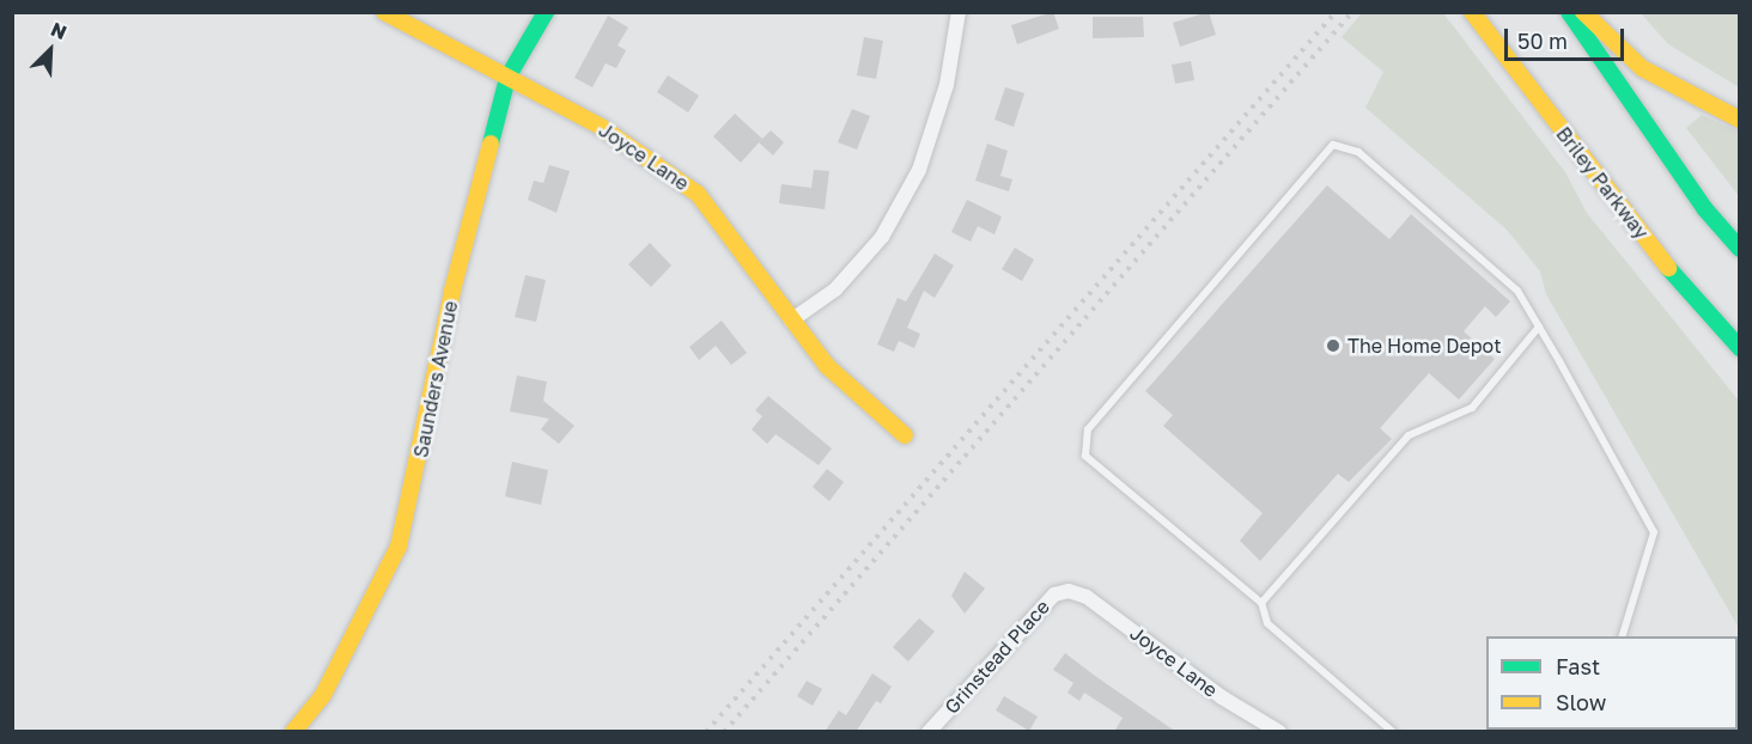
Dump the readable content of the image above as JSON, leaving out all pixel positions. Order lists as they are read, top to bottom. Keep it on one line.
{"streets":{"main road":["Joyce Lane","Briley Parkway","Saunders Avenue"],"street":["Grinstead Place"]},"crossings":[["Joyce Lane","Saunders Avenue"],["Joyce Lane","Grinstead Place"]],"places":["The Home Depot"],"legend":["Fast","Slow"],"scale_bar":"50 m","north":"top right"}
